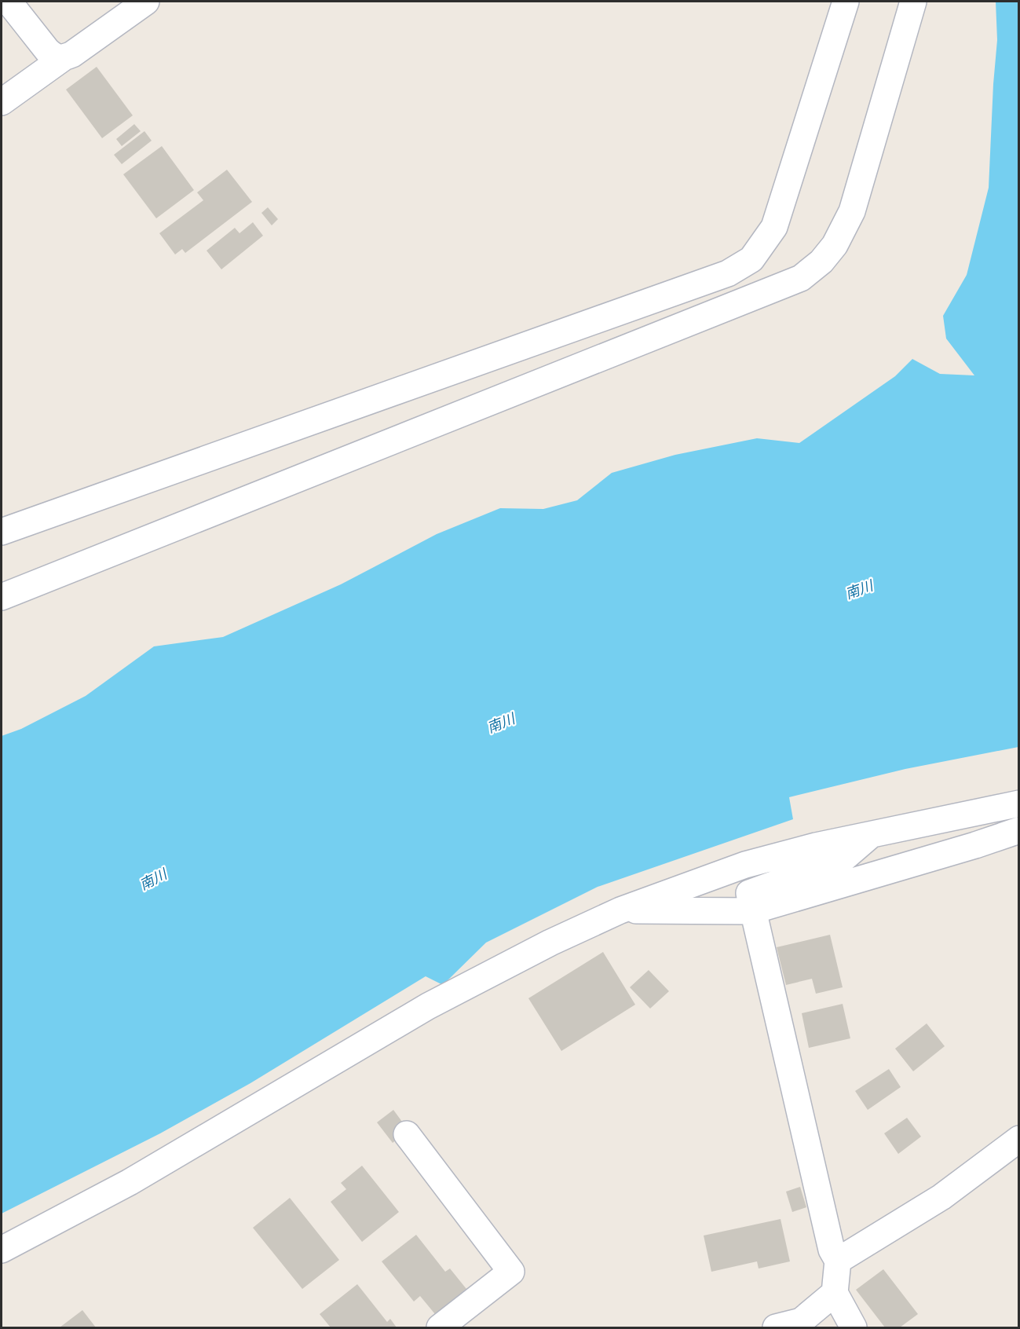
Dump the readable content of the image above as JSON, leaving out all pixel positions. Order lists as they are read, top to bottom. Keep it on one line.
{"water":["南川"]}
